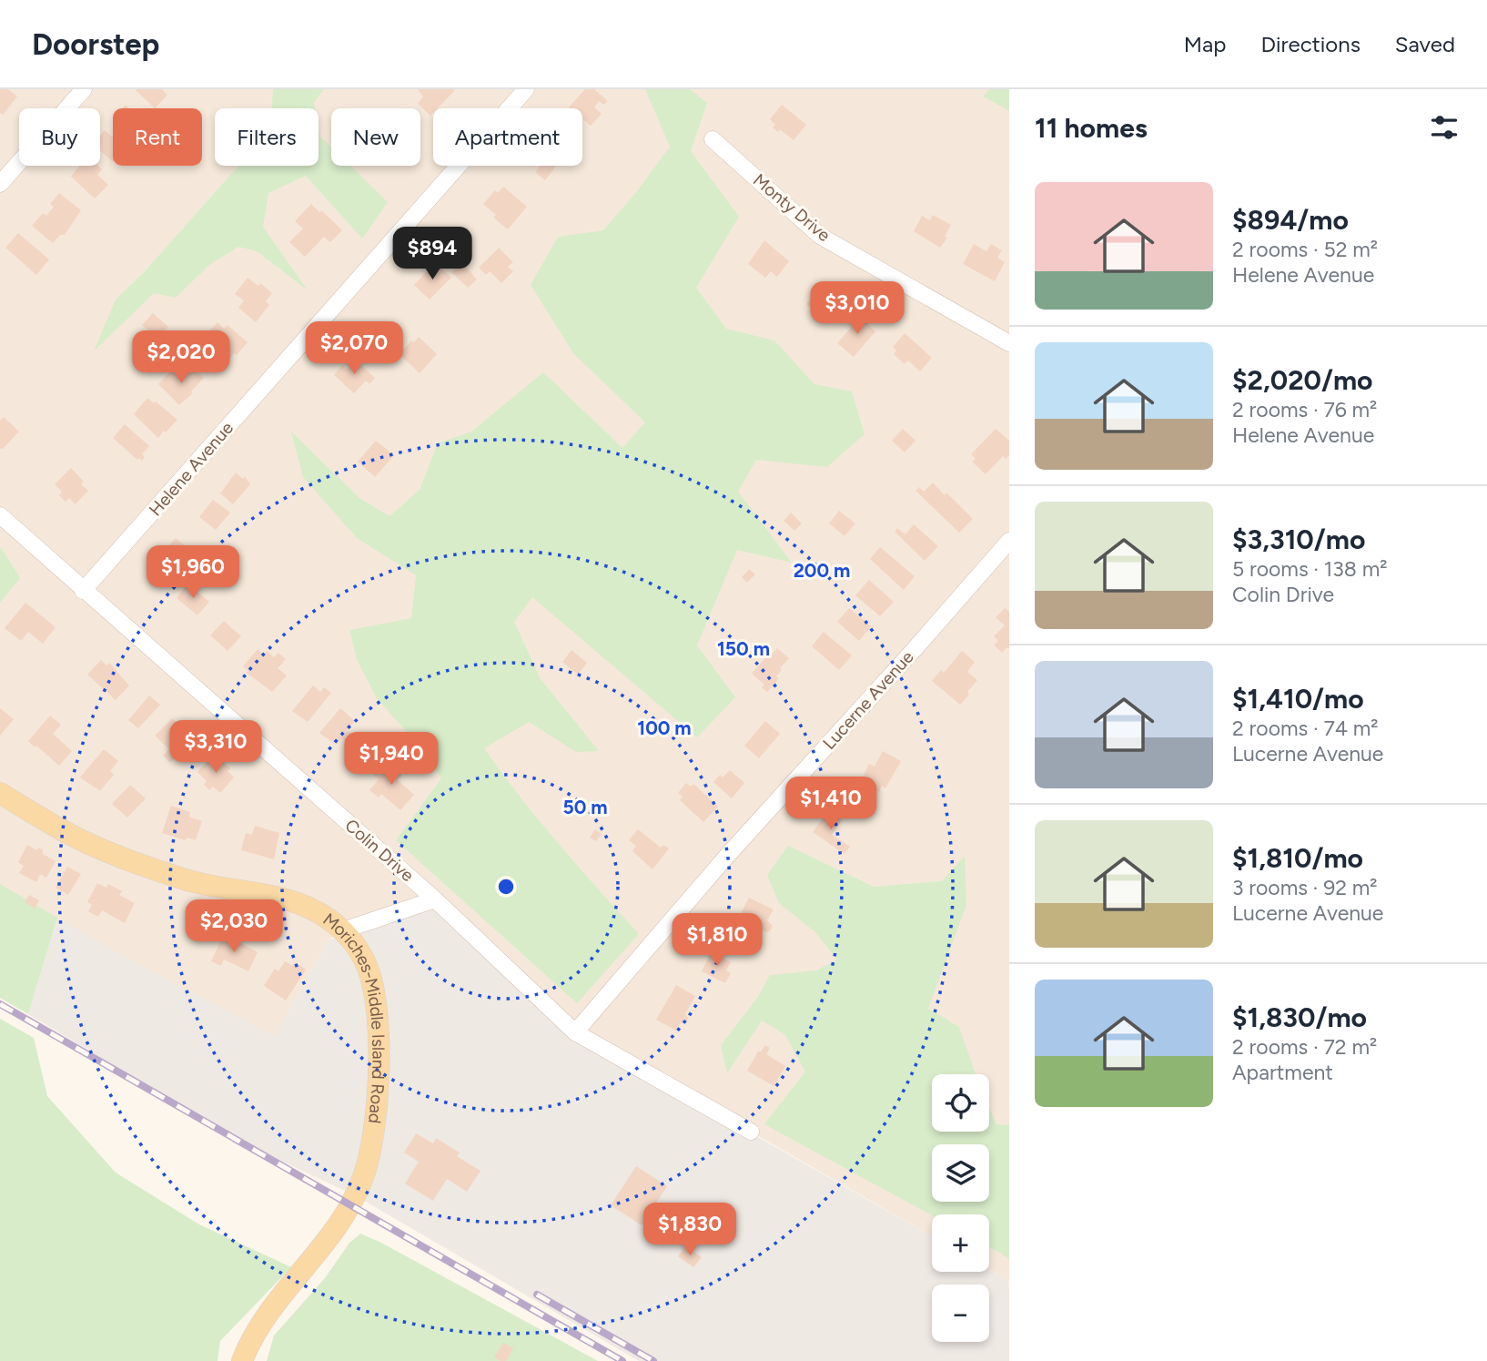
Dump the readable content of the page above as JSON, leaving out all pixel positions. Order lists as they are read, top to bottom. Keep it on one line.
{"streets":{"main road":["Moriches-Middle Island Road"],"street":["Monty Drive","Helene Avenue","Lucerne Avenue","Colin Drive"]},"crossings":[["Helene Avenue","Colin Drive"],["Lucerne Avenue","Colin Drive"]],"page":{"header":"Doorstep","nav":["Map","Directions","Saved"],"heading":"11 homes","chip":["Buy","Rent","Filters","New","Apartment"],"list":[{"name":"$894/mo","note":"2 rooms · 52 m² · Helene Avenue"},{"name":"$2,020/mo","note":"2 rooms · 76 m² · Helene Avenue"},{"name":"$3,310/mo","note":"5 rooms · 138 m² · Colin Drive"},{"name":"$1,410/mo","note":"2 rooms · 74 m² · Lucerne Avenue"},{"name":"$1,810/mo","note":"3 rooms · 92 m² · Lucerne Avenue"},{"name":"$1,830/mo","note":"2 rooms · 72 m² · Apartment"}],"price":["$894","$3,010","$2,070","$2,020","$1,960","$3,310","$1,940","$1,410","$2,030","$1,810","$1,830"],"map_buttons":["+","−"]},"rings":["200 m","150 m","100 m","50 m"]}
